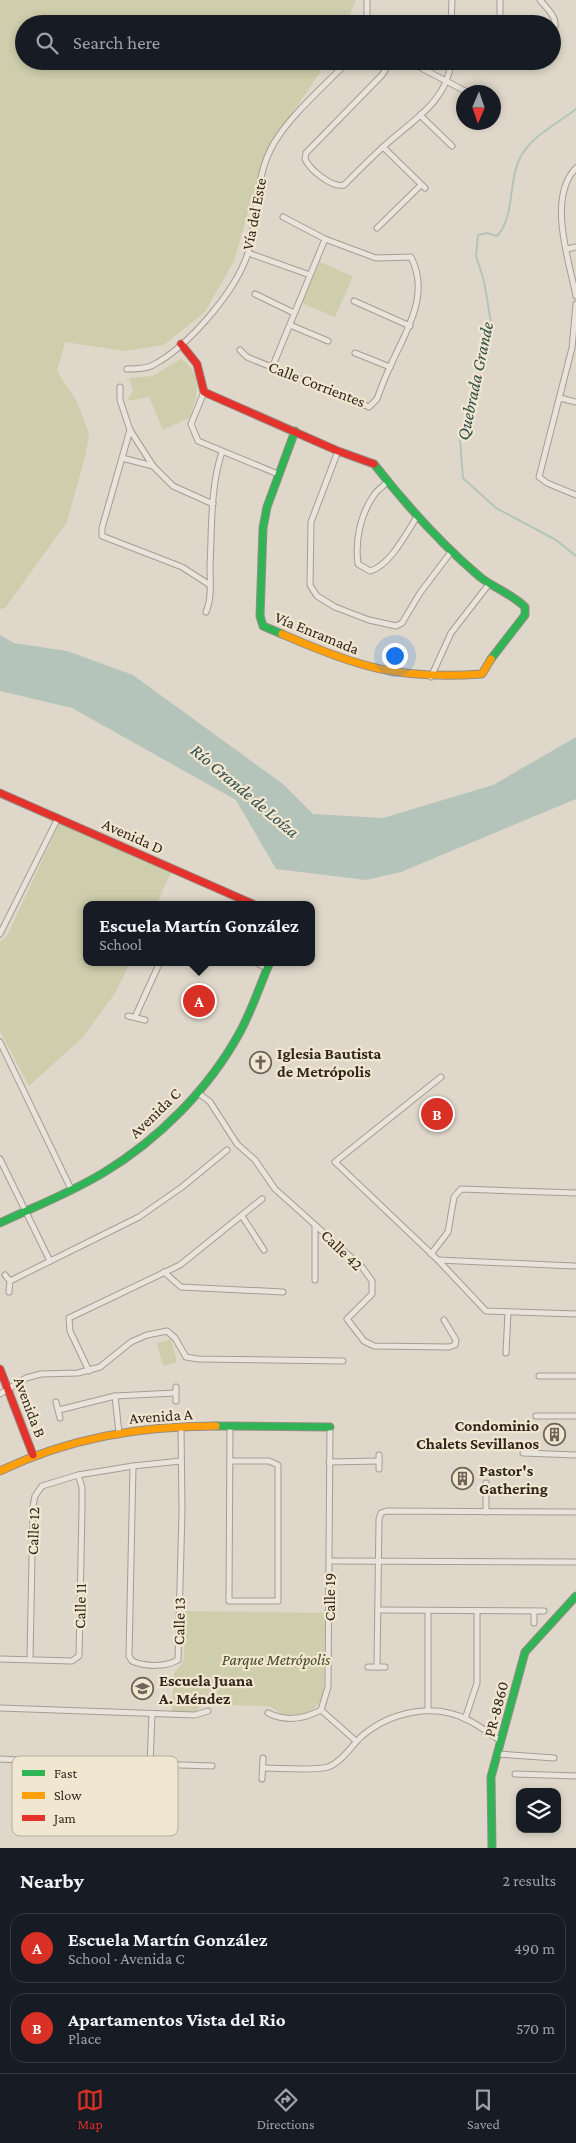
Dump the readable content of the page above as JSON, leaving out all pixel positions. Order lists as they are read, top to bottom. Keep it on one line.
{"streets":{"street":["Vía del Este","Calle Corrientes","Vía Enramada","Avenida D","Avenida C","Calle 42","Avenida B","Avenida A","Calle 12","Calle 19","Calle 11","Calle 13","PR-8860"]},"crossings":[["Avenida C","Calle 42"],["Avenida B","Avenida A"],["Avenida A","Calle 19"],["Avenida A","Calle 13"],["Calle 12","Calle 11"],["Calle 12","Calle 13"]],"water":["Quebrada Grande","Río Grande de Loíza"],"parks":["Parque Metrópolis"],"places":{"church":["Iglesia Bautista de Metrópolis"],"building":["Condominio Chalets Sevillanos","Pastor's Gathering"],"school or university":["Escuela Juana A. Méndez"]},"legend":["Fast","Slow","Jam"],"north":"bottom","page":{"search":"Search here","popup":["Escuela Martín González","School"],"pins":["A","B"],"heading":["Nearby","2 results"],"list":[{"mark":"A","name":"Escuela Martín González","note":"School · Avenida C","value":"490 m"},{"mark":"B","name":"Apartamentos Vista del Rio","note":"Place","value":"570 m"}],"nav":["Map","Directions","Saved"]}}
